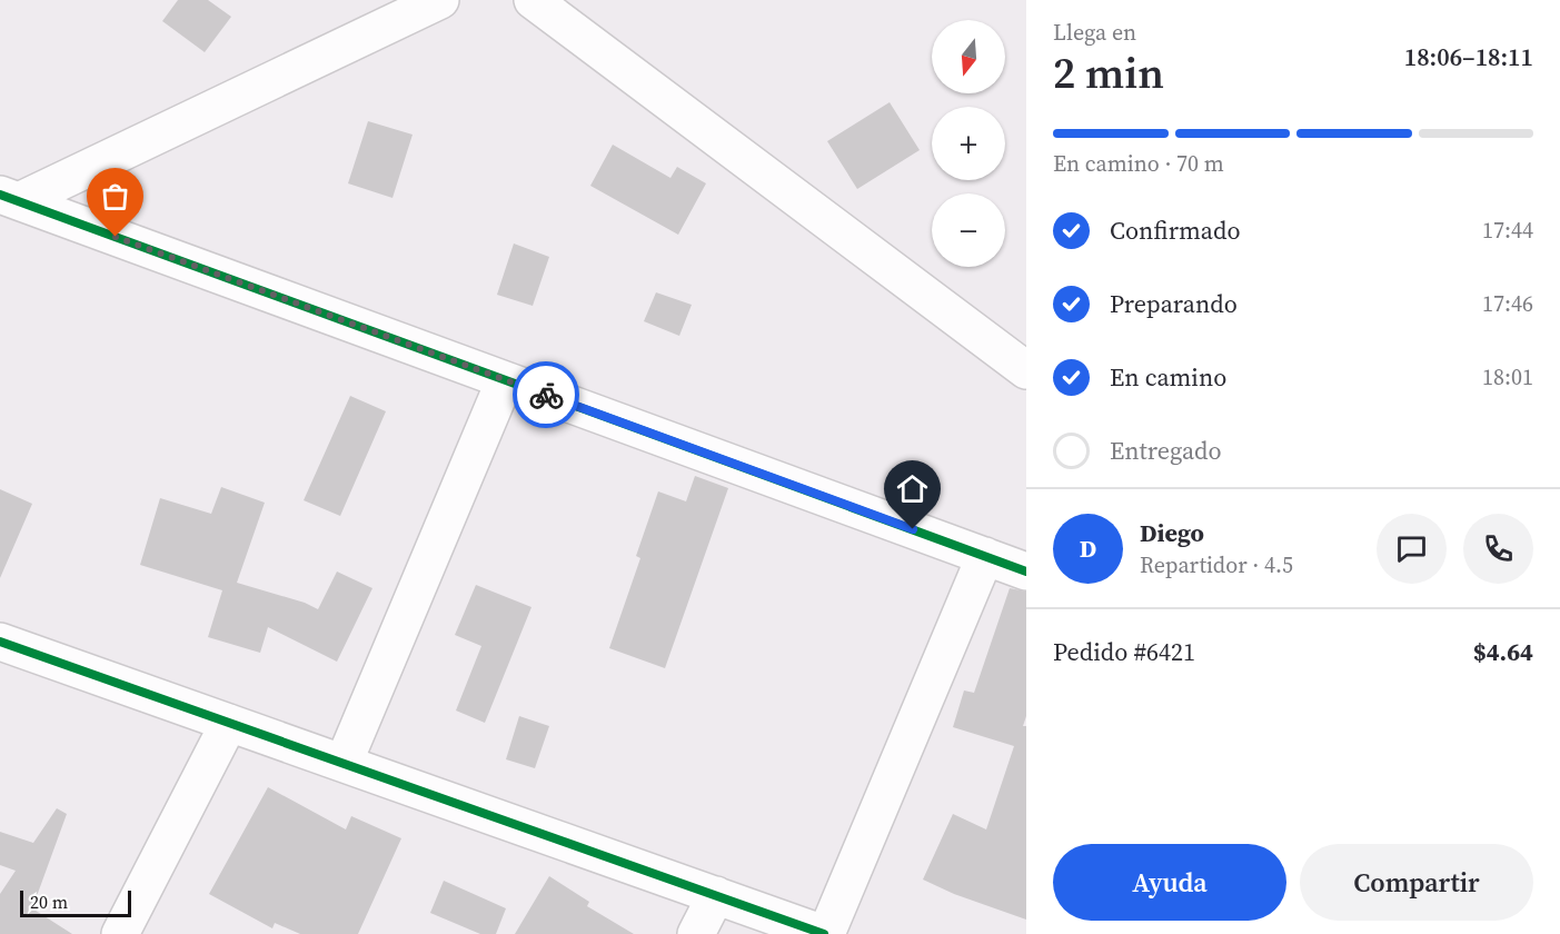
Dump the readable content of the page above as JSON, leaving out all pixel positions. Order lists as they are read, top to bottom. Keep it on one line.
{"scale_bar":"20 m","north":"bottom","page":{"heading":["2 min","Llega en","18:06–18:11"],"panel":["Diego","Repartidor · 4.5","Pedido #6421","$4.64"],"map_buttons":["+","−"],"bar":"En camino · 70 m","list":[["Confirmado","17:44"],["Preparando","17:46"],["En camino","18:01"],"Entregado"],"round":"D","buttons":["Ayuda","Compartir"],"scale":"20 m"}}
